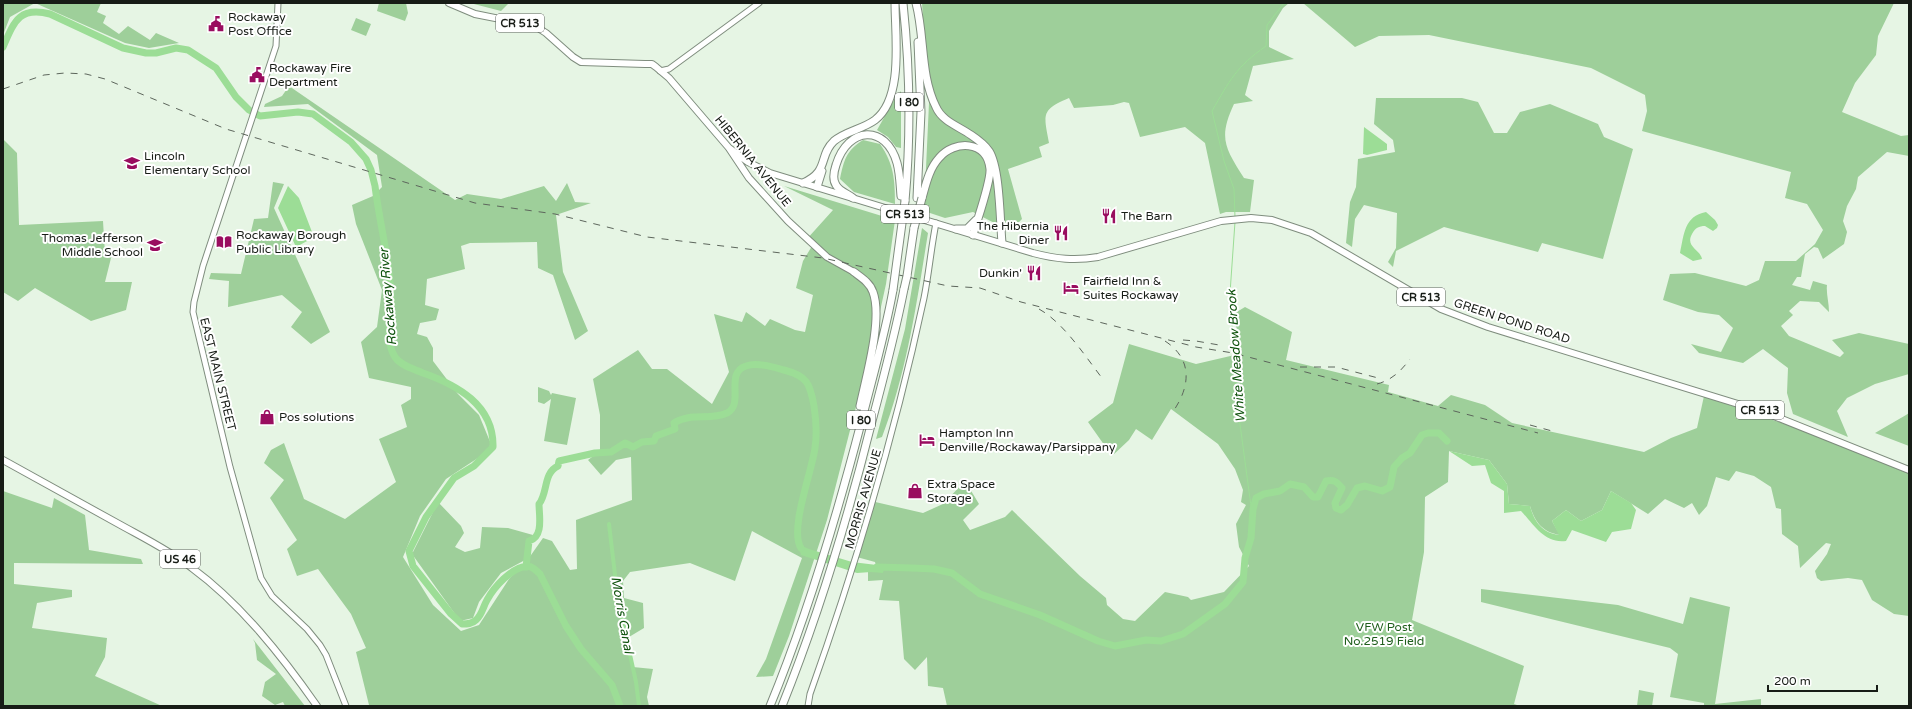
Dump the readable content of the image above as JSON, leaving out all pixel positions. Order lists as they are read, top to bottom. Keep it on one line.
{"streets":{"highway":["I 80"],"main road":["CR 513","HIBERNIA AVENUE","GREEN POND ROAD","US 46"],"street":["EAST MAIN STREET","MORRIS AVENUE"]},"crossings":[["CR 513","HIBERNIA AVENUE"],["HIBERNIA AVENUE","GREEN POND ROAD"],["GREEN POND ROAD","MORRIS AVENUE"]],"water":["Rockaway River","White Meadow Brook","Morris Canal"],"parks":["VFW Post No.2519 Field"],"places":{"public building":["Rockaway Post Office","Rockaway Fire Department"],"school or university":["Lincoln Elementary School","Thomas Jefferson Middle School"],"restaurant":["The Barn","The Hibernia Diner","Dunkin'"],"library":["Rockaway Borough Public Library"],"hotel":["Fairfield Inn & Suites Rockaway","Hampton Inn Denville/Rockaway/Parsippany"],"shop":["Pos solutions","Extra Space Storage"]},"scale_bar":"200 m"}
